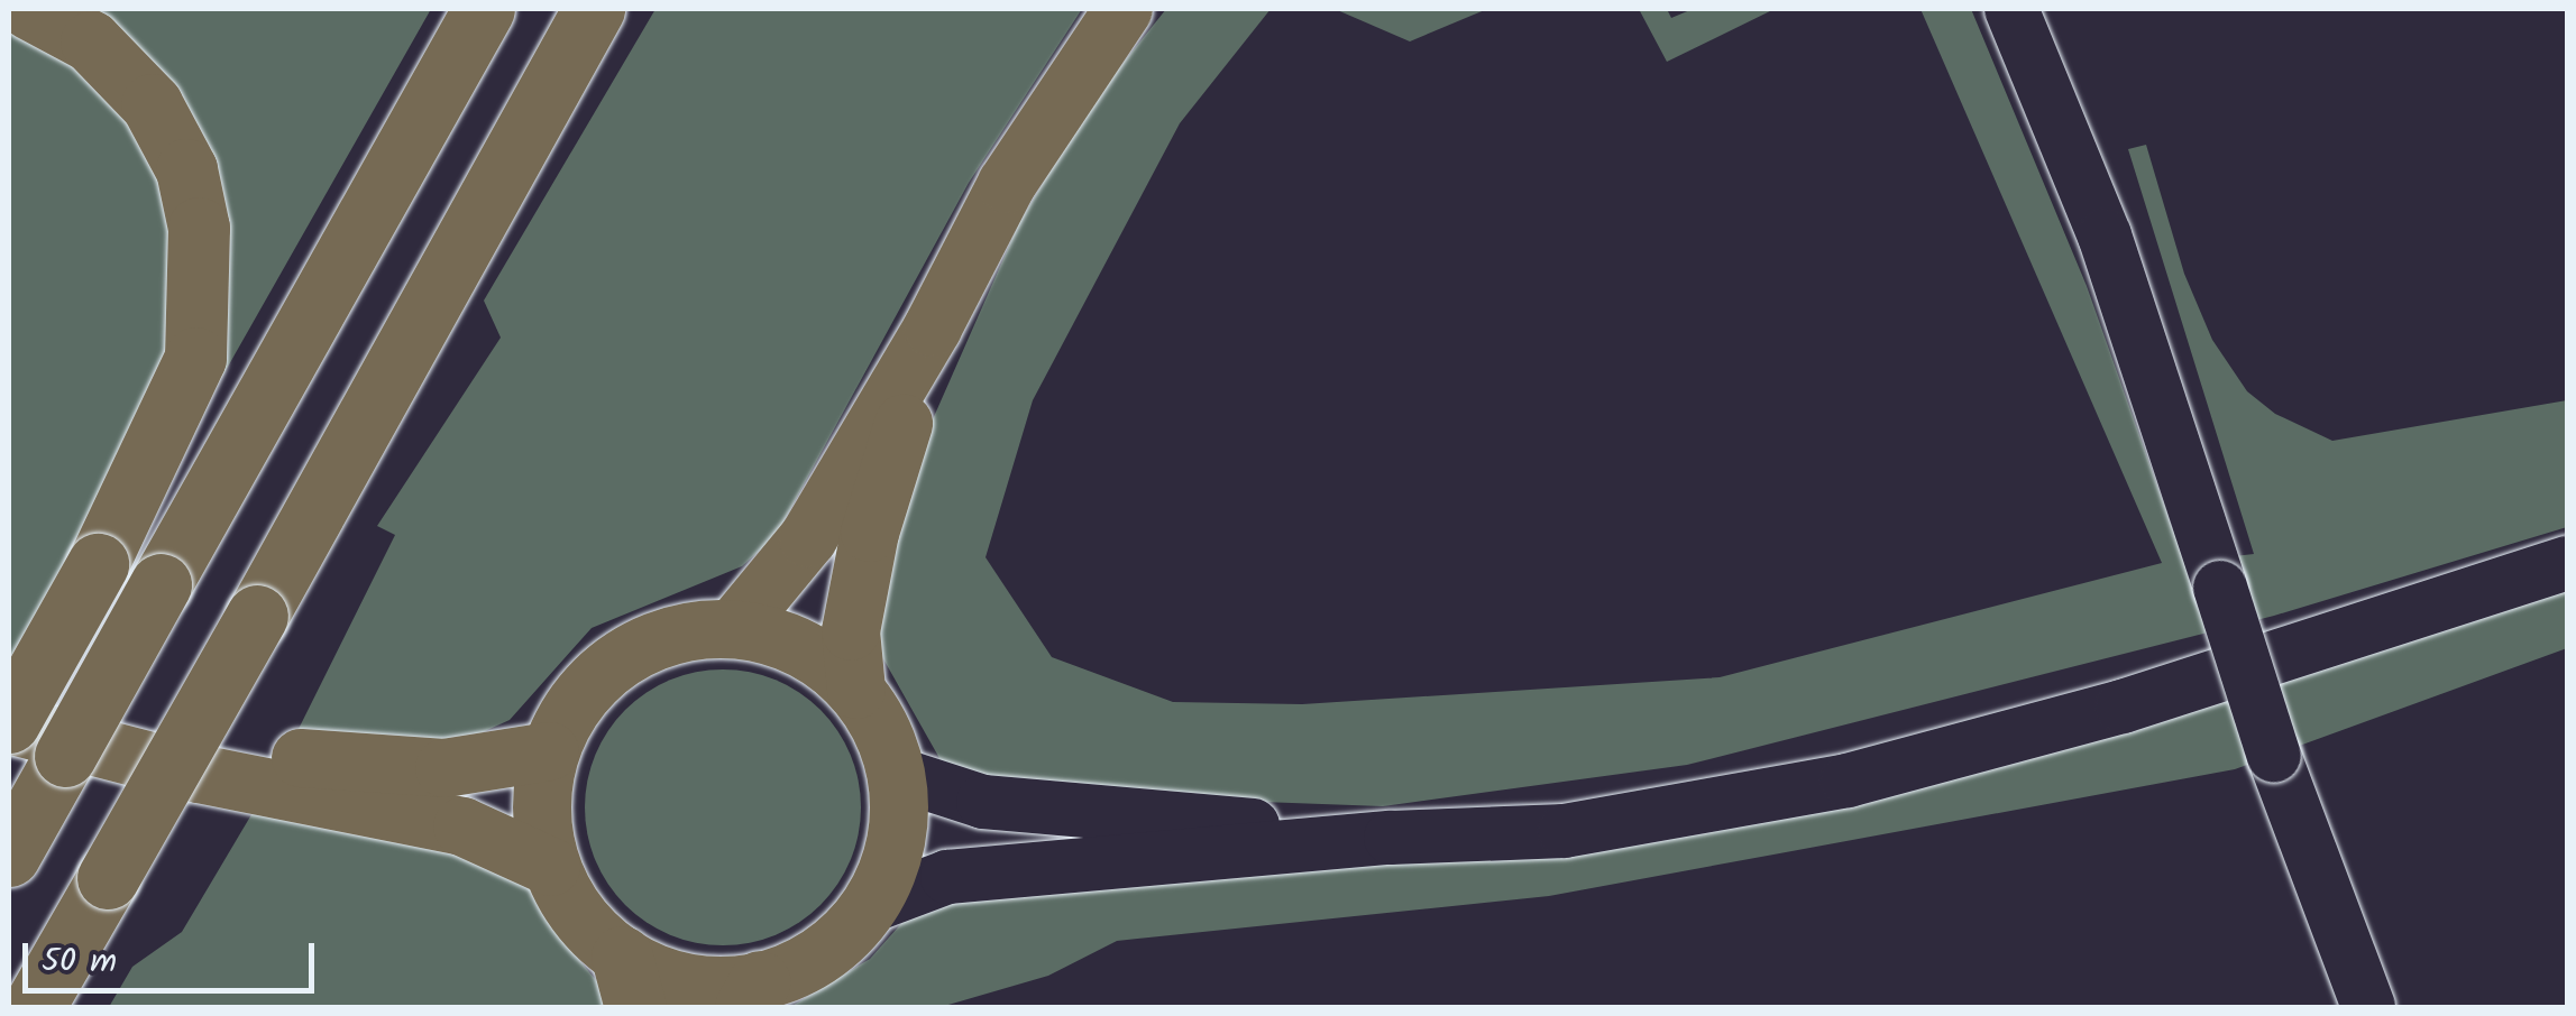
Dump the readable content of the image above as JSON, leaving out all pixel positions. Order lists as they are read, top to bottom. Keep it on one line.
{"scale_bar":"50 m"}
